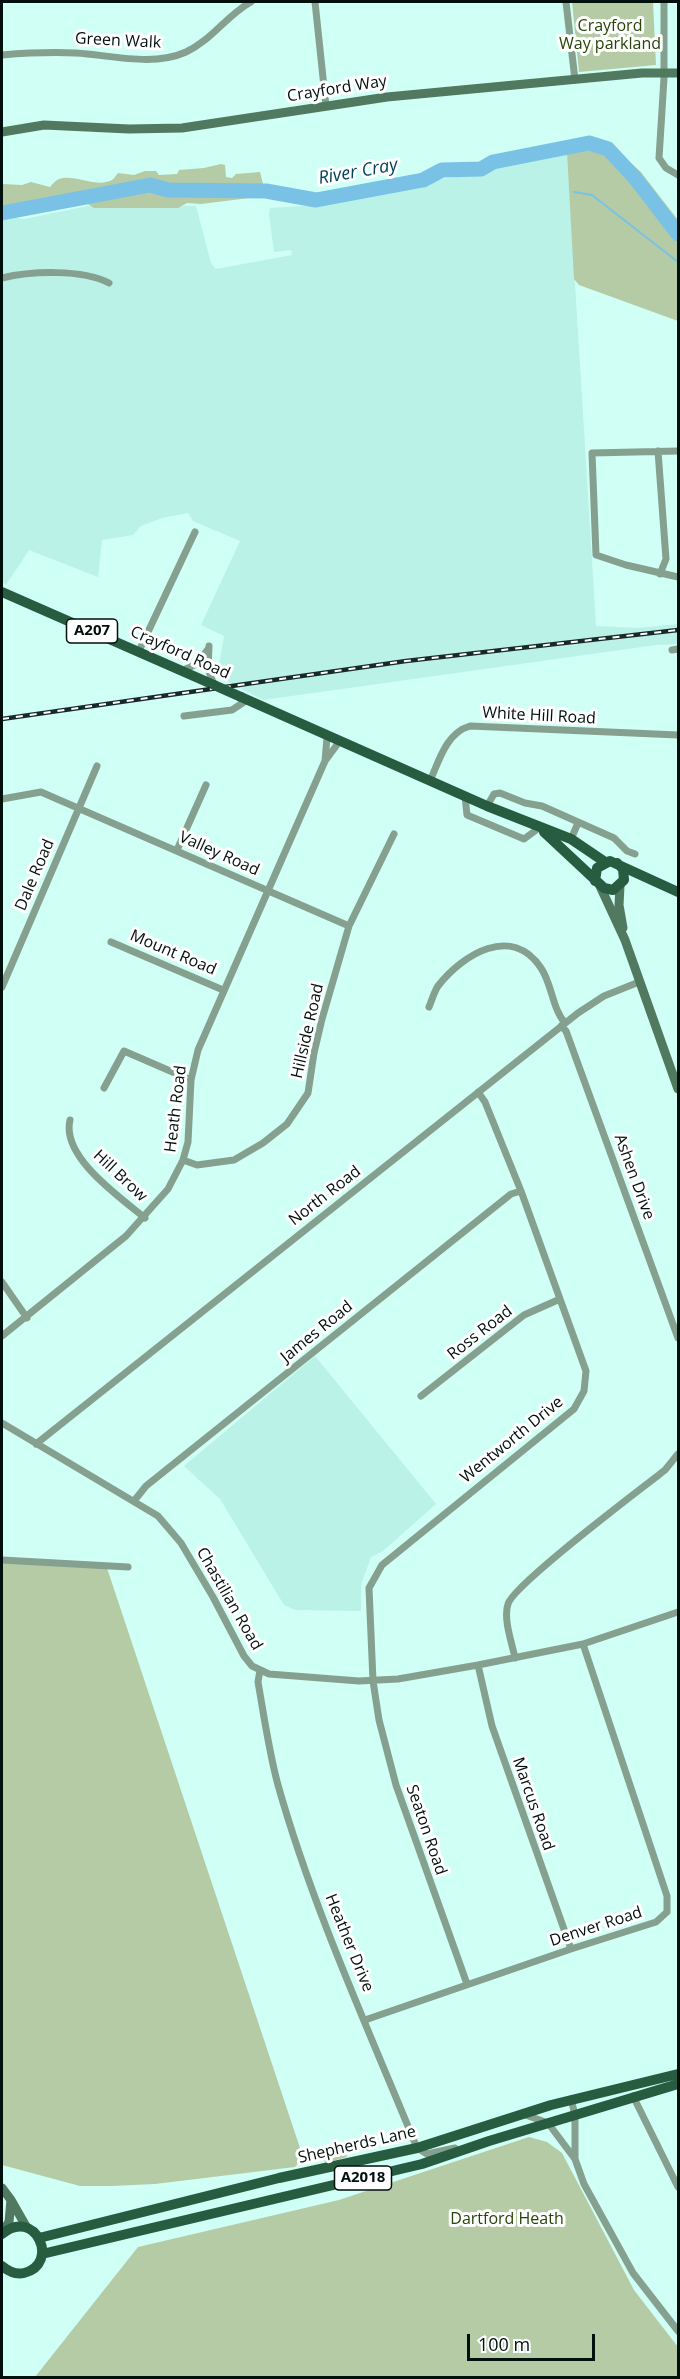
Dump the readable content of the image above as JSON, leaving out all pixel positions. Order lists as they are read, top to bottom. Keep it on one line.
{"streets":{"main road":["Crayford Way","A207","Crayford Road","Shepherds Lane","A2018"],"street":["Green Walk","White Hill Road","Valley Road","Dale Road","Mount Road","Hillside Road","Heath Road","Hill Brow","Ashen Drive","North Road","James Road","Ross Road","Wentworth Drive","Chastilian Road","Marcus Road","Seaton Road","Denver Road","Heather Drive"]},"crossings":[["A207","Crayford Road"],["Crayford Road","White Hill Road"],["Crayford Road","Heath Road"],["Valley Road","Dale Road"],["Valley Road","Hillside Road"],["Valley Road","Heath Road"],["Mount Road","Heath Road"],["Hillside Road","Heath Road"],["Heath Road","Hill Brow"],["Ashen Drive","North Road"],["North Road","Wentworth Drive"],["North Road","Chastilian Road"],["James Road","Wentworth Drive"],["James Road","Chastilian Road"],["Ross Road","Wentworth Drive"],["Wentworth Drive","Chastilian Road"],["Wentworth Drive","Seaton Road"],["Chastilian Road","Marcus Road"],["Chastilian Road","Seaton Road"],["Chastilian Road","Denver Road"],["Chastilian Road","Heather Drive"],["Marcus Road","Denver Road"],["Seaton Road","Denver Road"],["Denver Road","Heather Drive"],["Heather Drive","Shepherds Lane"]],"water":["River Cray"],"parks":["Crayford Way parkland","Dartford Heath"],"scale_bar":"100 m"}
